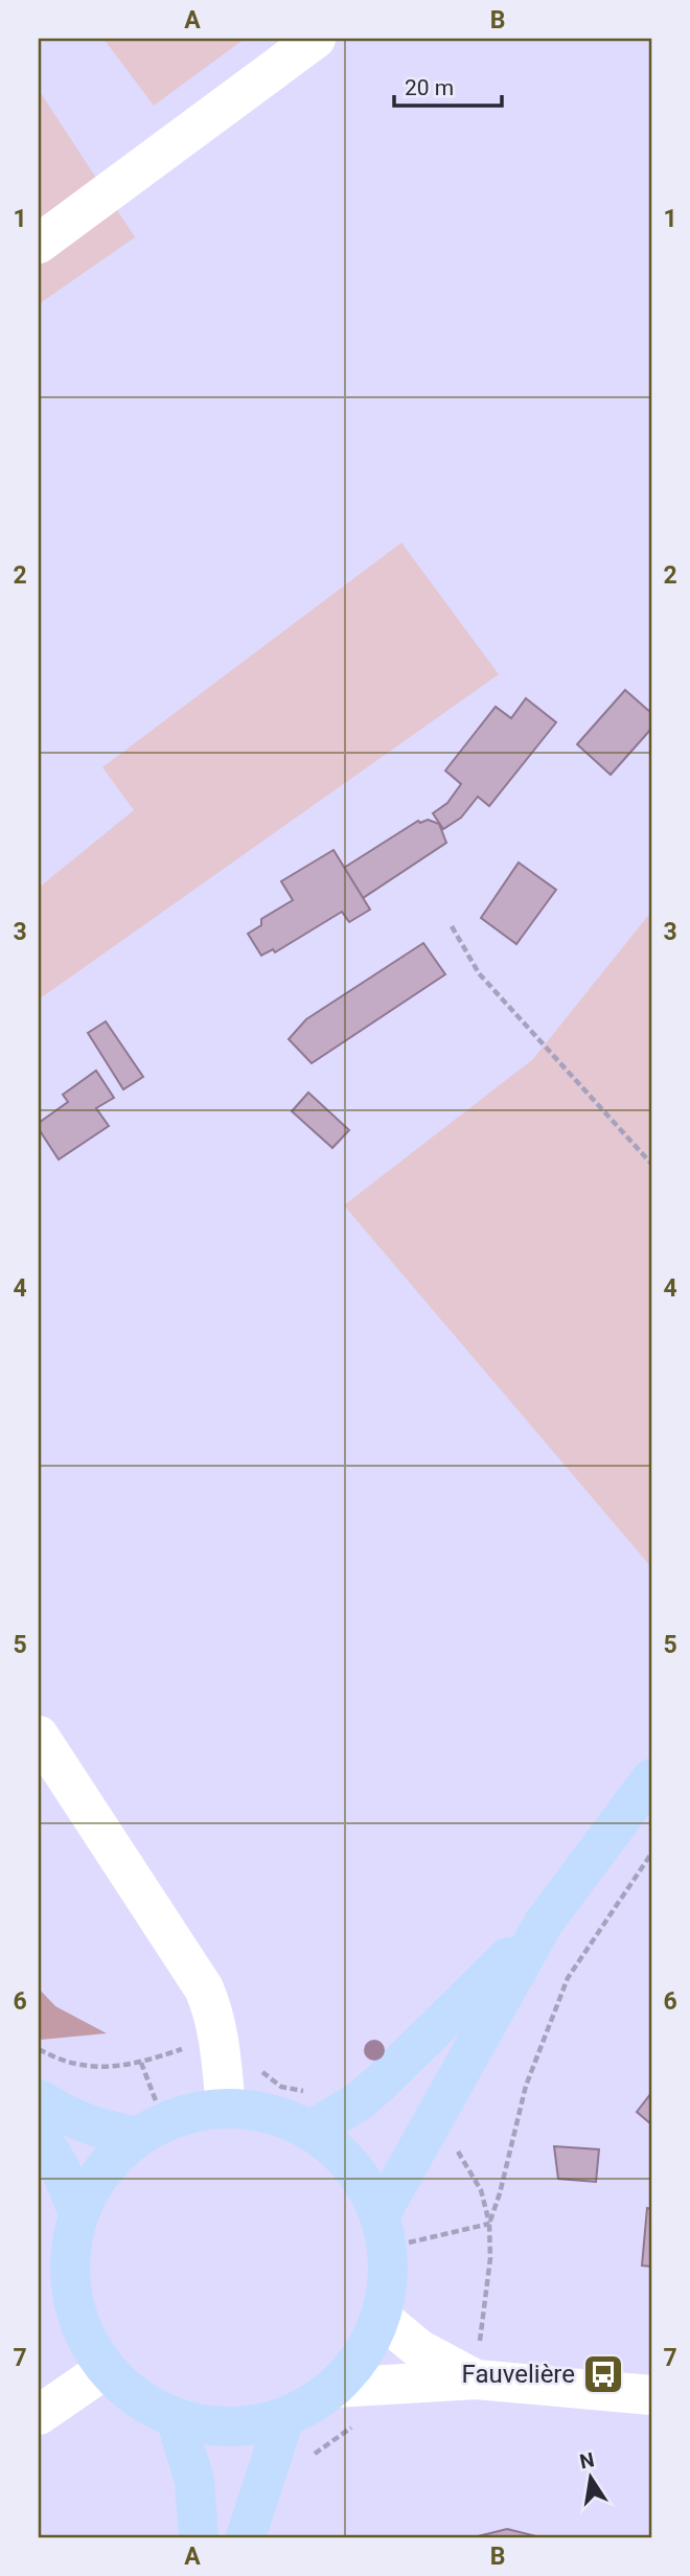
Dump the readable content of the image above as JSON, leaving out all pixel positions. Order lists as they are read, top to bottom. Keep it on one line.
{"places":{"bus stop":["Fauvelière"]},"scale_bar":"20 m","north":"top","grid":{"columns":["A","B"],"rows":["1","2","3","4","5","6","7"]}}
